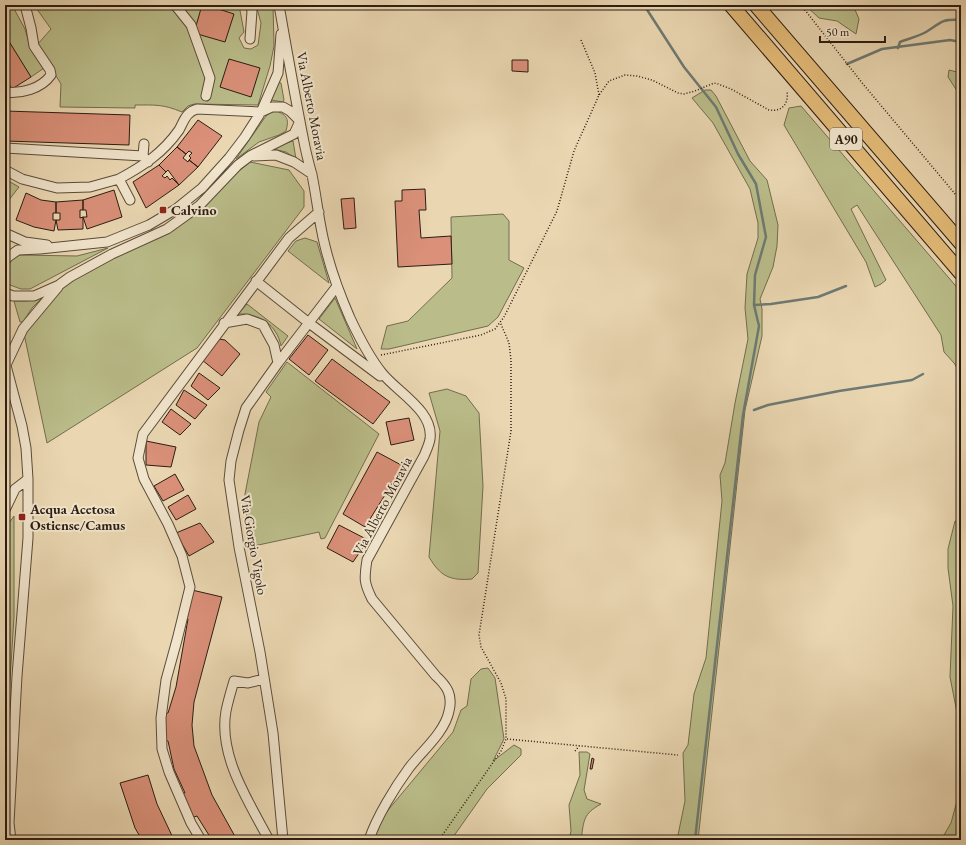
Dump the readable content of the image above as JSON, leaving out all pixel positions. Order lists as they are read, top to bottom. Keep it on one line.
{"streets":{"highway":["A90"],"street":["Via Alberto Moravia","Via Giorgio Vigolo"]},"crossings":[["Via Alberto Moravia","Via Giorgio Vigolo"]],"places":{"transit":["Calvino","Acqua Acetosa Ostiense/Camus"]},"scale_bar":"50 m"}
